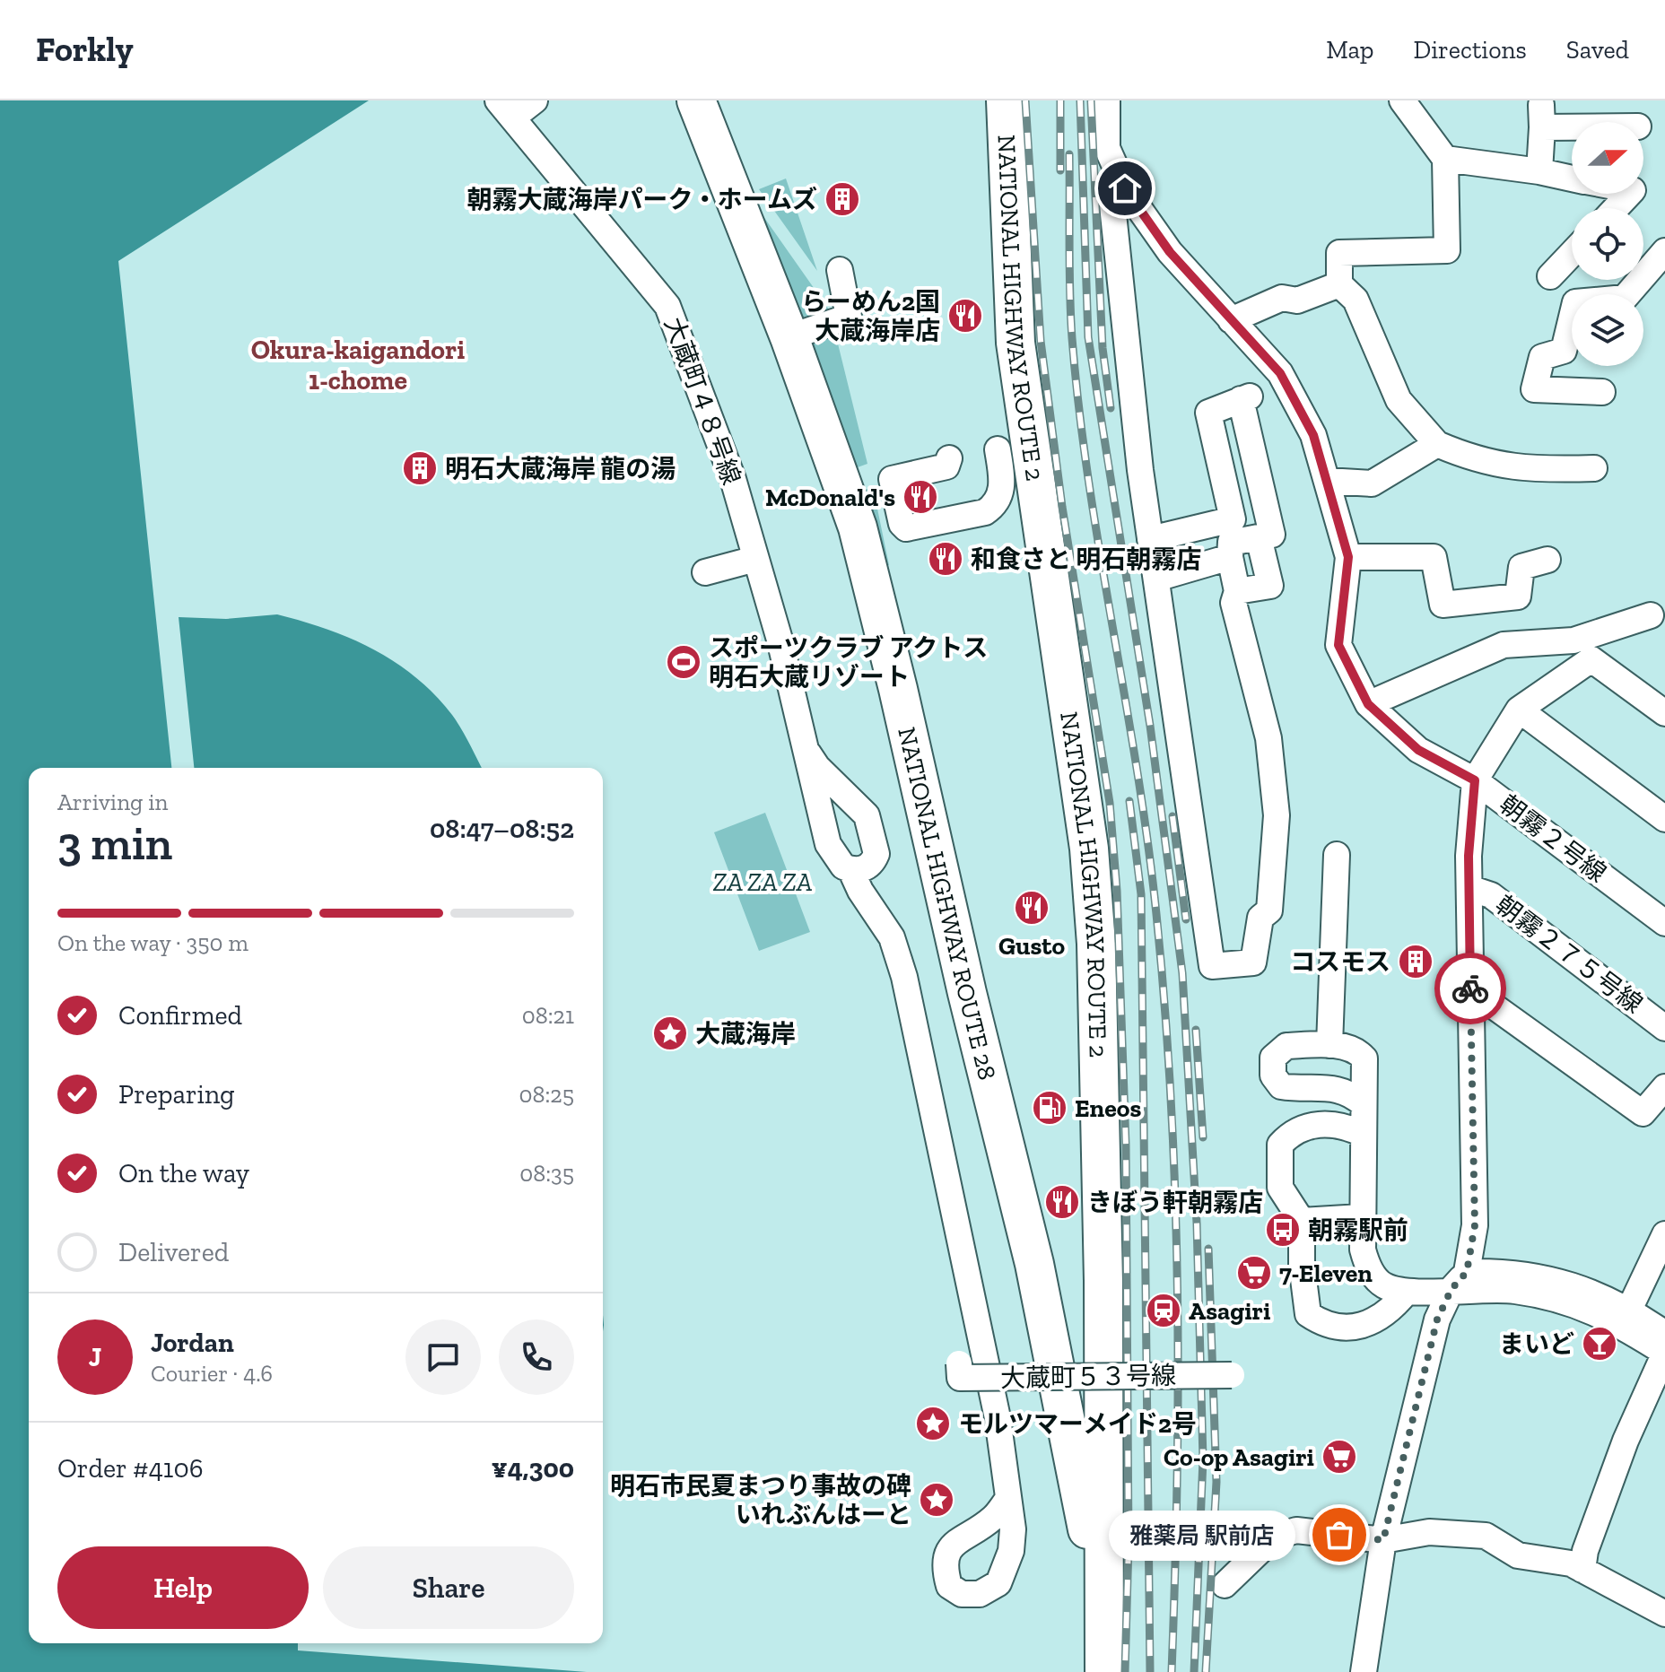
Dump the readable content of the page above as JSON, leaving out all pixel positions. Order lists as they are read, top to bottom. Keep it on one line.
{"streets":{"highway":["NATIONAL HIGHWAY ROUTE 2","NATIONAL HIGHWAY ROUTE 28"],"street":["大蔵町４８号線","朝霧２号線","朝霧２７５号線","大蔵町５３号線"]},"crossings":[["NATIONAL HIGHWAY ROUTE 2","NATIONAL HIGHWAY ROUTE 28"]],"districts":["Okura-kaigandori 1-chome"],"parks":["ZA ZA ZA"],"places":{"building":["朝霧大蔵海岸パーク・ホームズ","明石大蔵海岸 龍の湯","コスモス"],"restaurant":["らーめん2国 大蔵海岸店","McDonald's","和食さと 明石朝霧店","Gusto","きぼう軒朝霧店"],"sports":["スポーツクラブ アクトス 明石大蔵リゾート"],"place":["大蔵海岸","モルツマーメイド2号","明石市民夏まつり事故の碑 いれぶんはーと"],"fuel station":["Eneos"],"bus stop":["朝霧駅前"],"supermarket":["7-Eleven","Co-op Asagiri"],"station":["Asagiri"],"bar":["まいど"],"other":["雅薬局 駅前店"]},"north":"right","page":{"header":"Forkly","nav":["Map","Directions","Saved"],"heading":["3 min","Arriving in","08:47–08:52"],"panel":["Jordan","Courier · 4.6","Order #4106","¥4,300"],"bar":"On the way · 350 m","list":[["Confirmed","08:21"],["Preparing","08:25"],["On the way","08:35"],"Delivered"],"round":"J","bubble":"雅薬局 駅前店","buttons":["Help","Share"]}}
